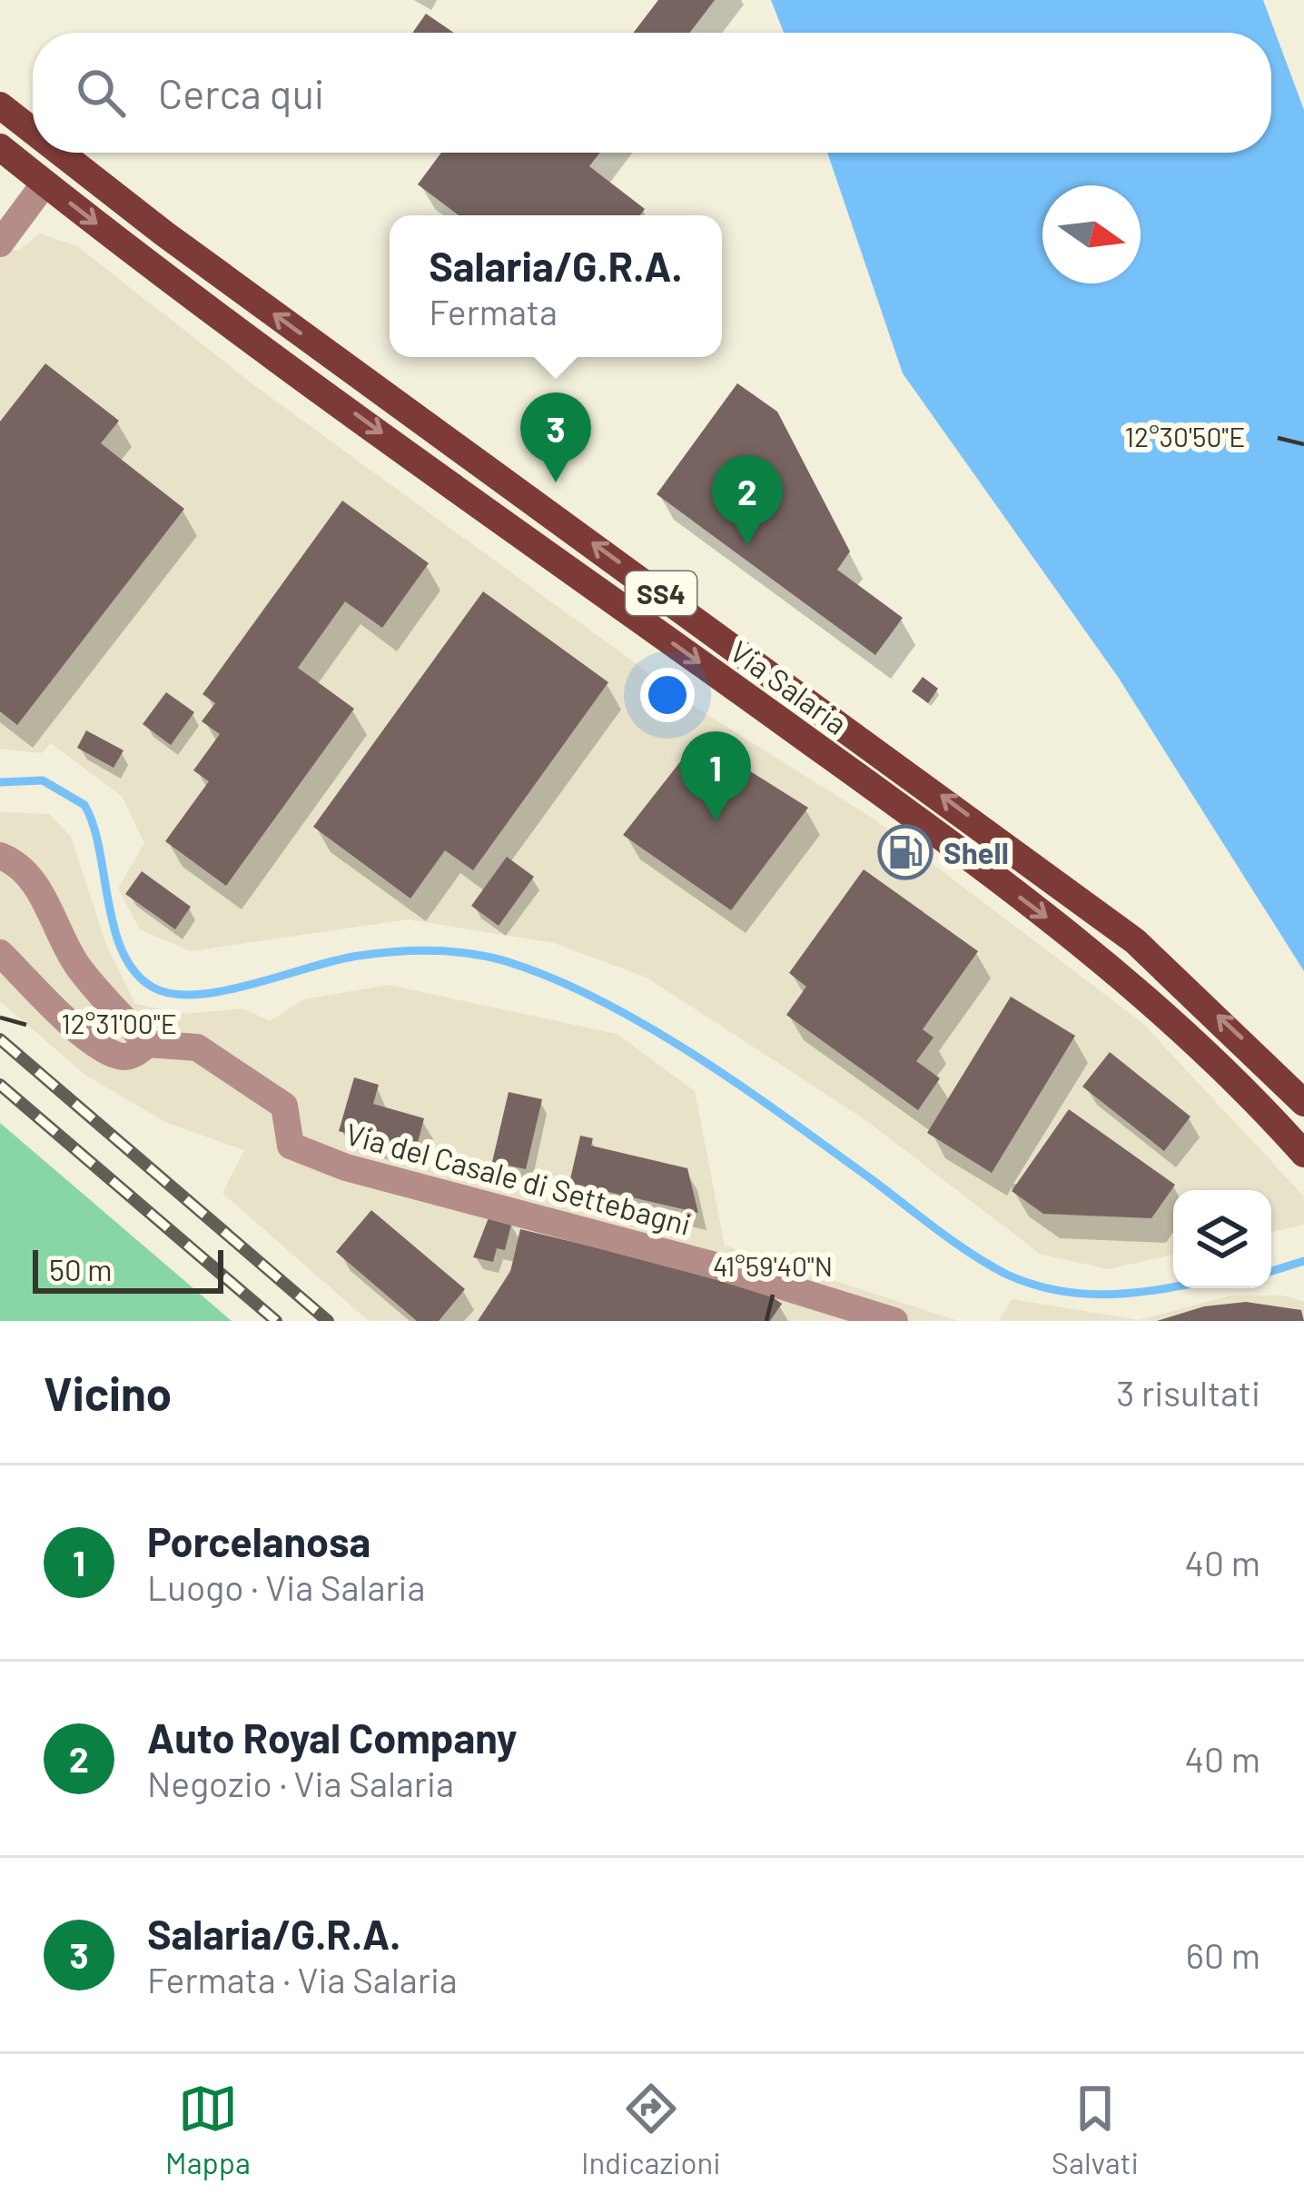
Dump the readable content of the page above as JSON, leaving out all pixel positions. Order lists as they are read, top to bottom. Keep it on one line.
{"streets":{"main road":["SS4","Via Salaria"],"street":["Via del Casale di Settebagni"]},"places":{"fuel station":["Shell"]},"scale_bar":"50 m","north":"right","page":{"search":"Cerca qui","popup":["Salaria/G.R.A.","Fermata"],"pins":["3","2","1"],"scale":"50 m","heading":["Vicino","3 risultati"],"list":[{"mark":"1","name":"Porcelanosa","note":"Luogo · Via Salaria","value":"40 m"},{"mark":"2","name":"Auto Royal Company","note":"Negozio · Via Salaria","value":"40 m"},{"mark":"3","name":"Salaria/G.R.A.","note":"Fermata · Via Salaria","value":"60 m"}],"nav":["Mappa","Indicazioni","Salvati"]},"coordinates":["12°30'50\"E","12°31'00\"E","41°59'40\"N"]}
